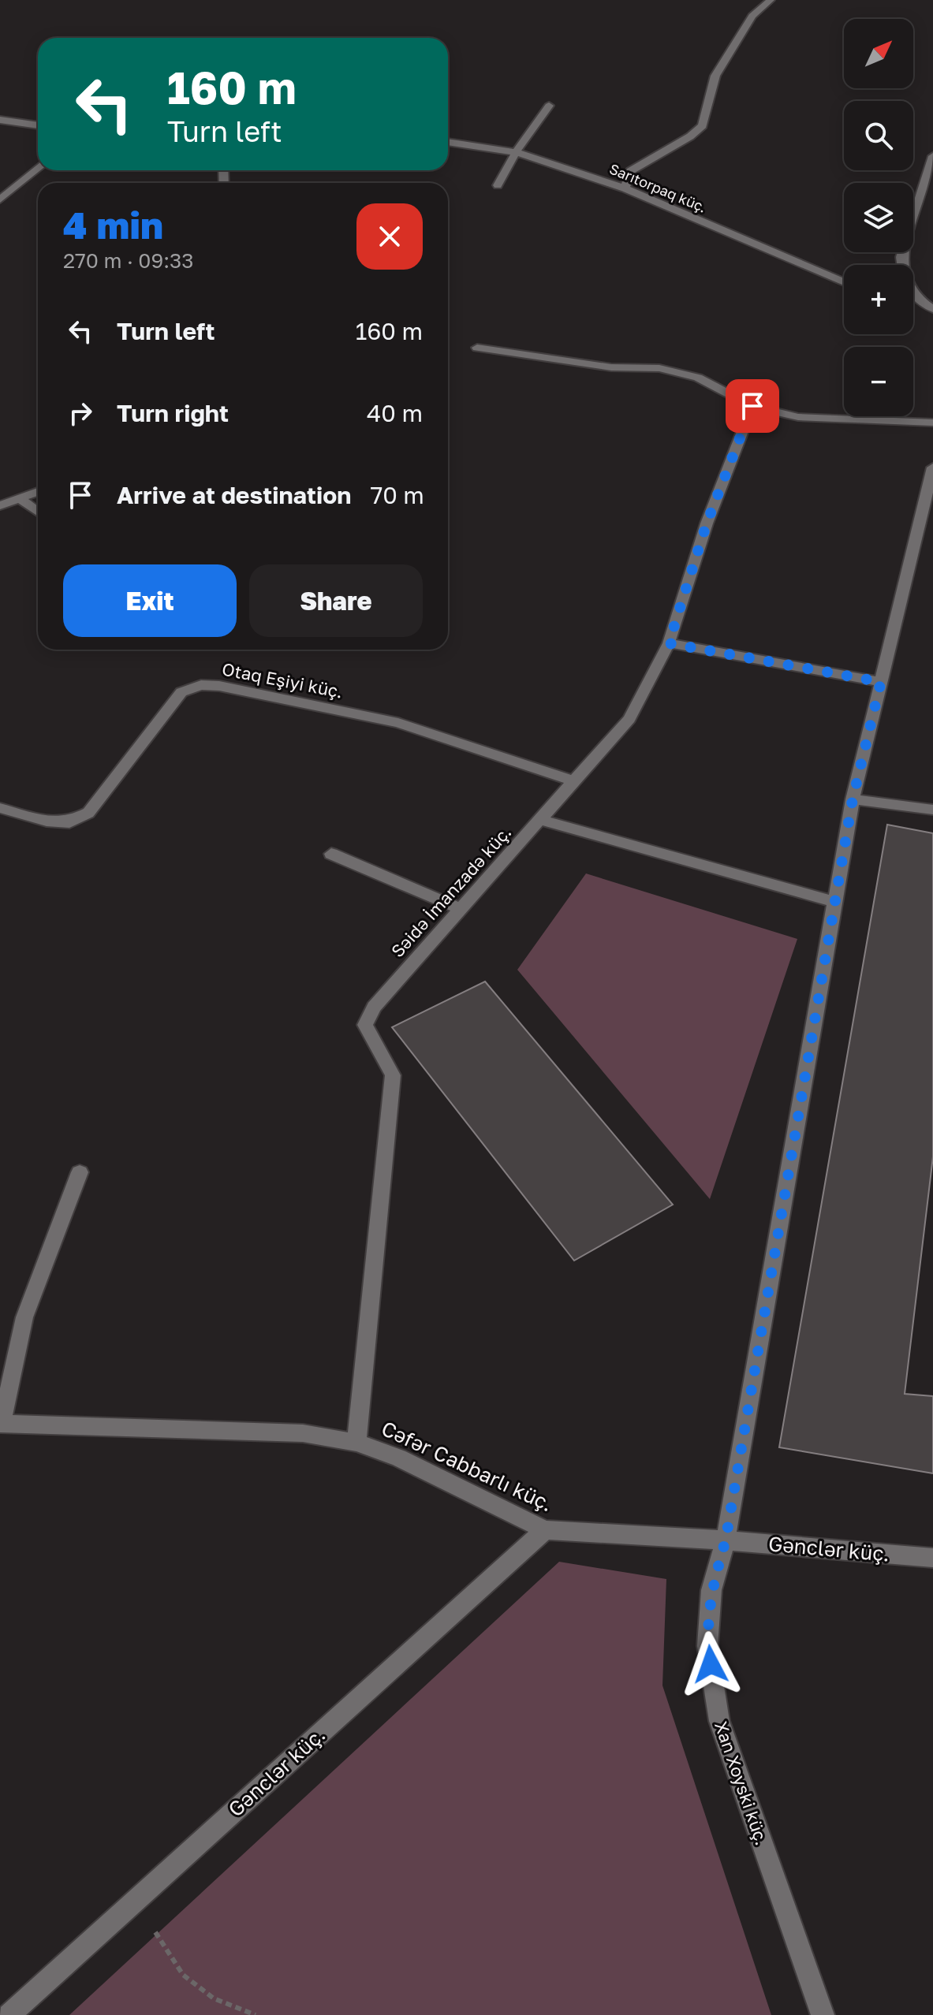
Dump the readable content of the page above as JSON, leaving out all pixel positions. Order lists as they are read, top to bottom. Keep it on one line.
{"streets":{"street":["Sarıtorpaq küç.","Otaq Eşiyi küç.","Səidə İmanzadə küç.","Cəfər Cabbarlı küç.","Gənclər küç.","Xan Xoyski küç."]},"crossings":[["Otaq Eşiyi küç.","Səidə İmanzadə küç."],["Səidə İmanzadə küç.","Cəfər Cabbarlı küç."],["Cəfər Cabbarlı küç.","Gənclər küç."],["Cəfər Cabbarlı küç.","Xan Xoyski küç."],["Gənclər küç.","Xan Xoyski küç."]],"north":"top right","page":{"map_buttons":["+","−"],"turn":["160 m","Turn left"],"heading":["4 min","270 m · 09:33"],"list":[{"name":"Turn left","value":"160 m"},{"name":"Turn right","value":"40 m"},{"name":"Arrive at destination","value":"70 m"}],"buttons":["Exit","Share"]}}
